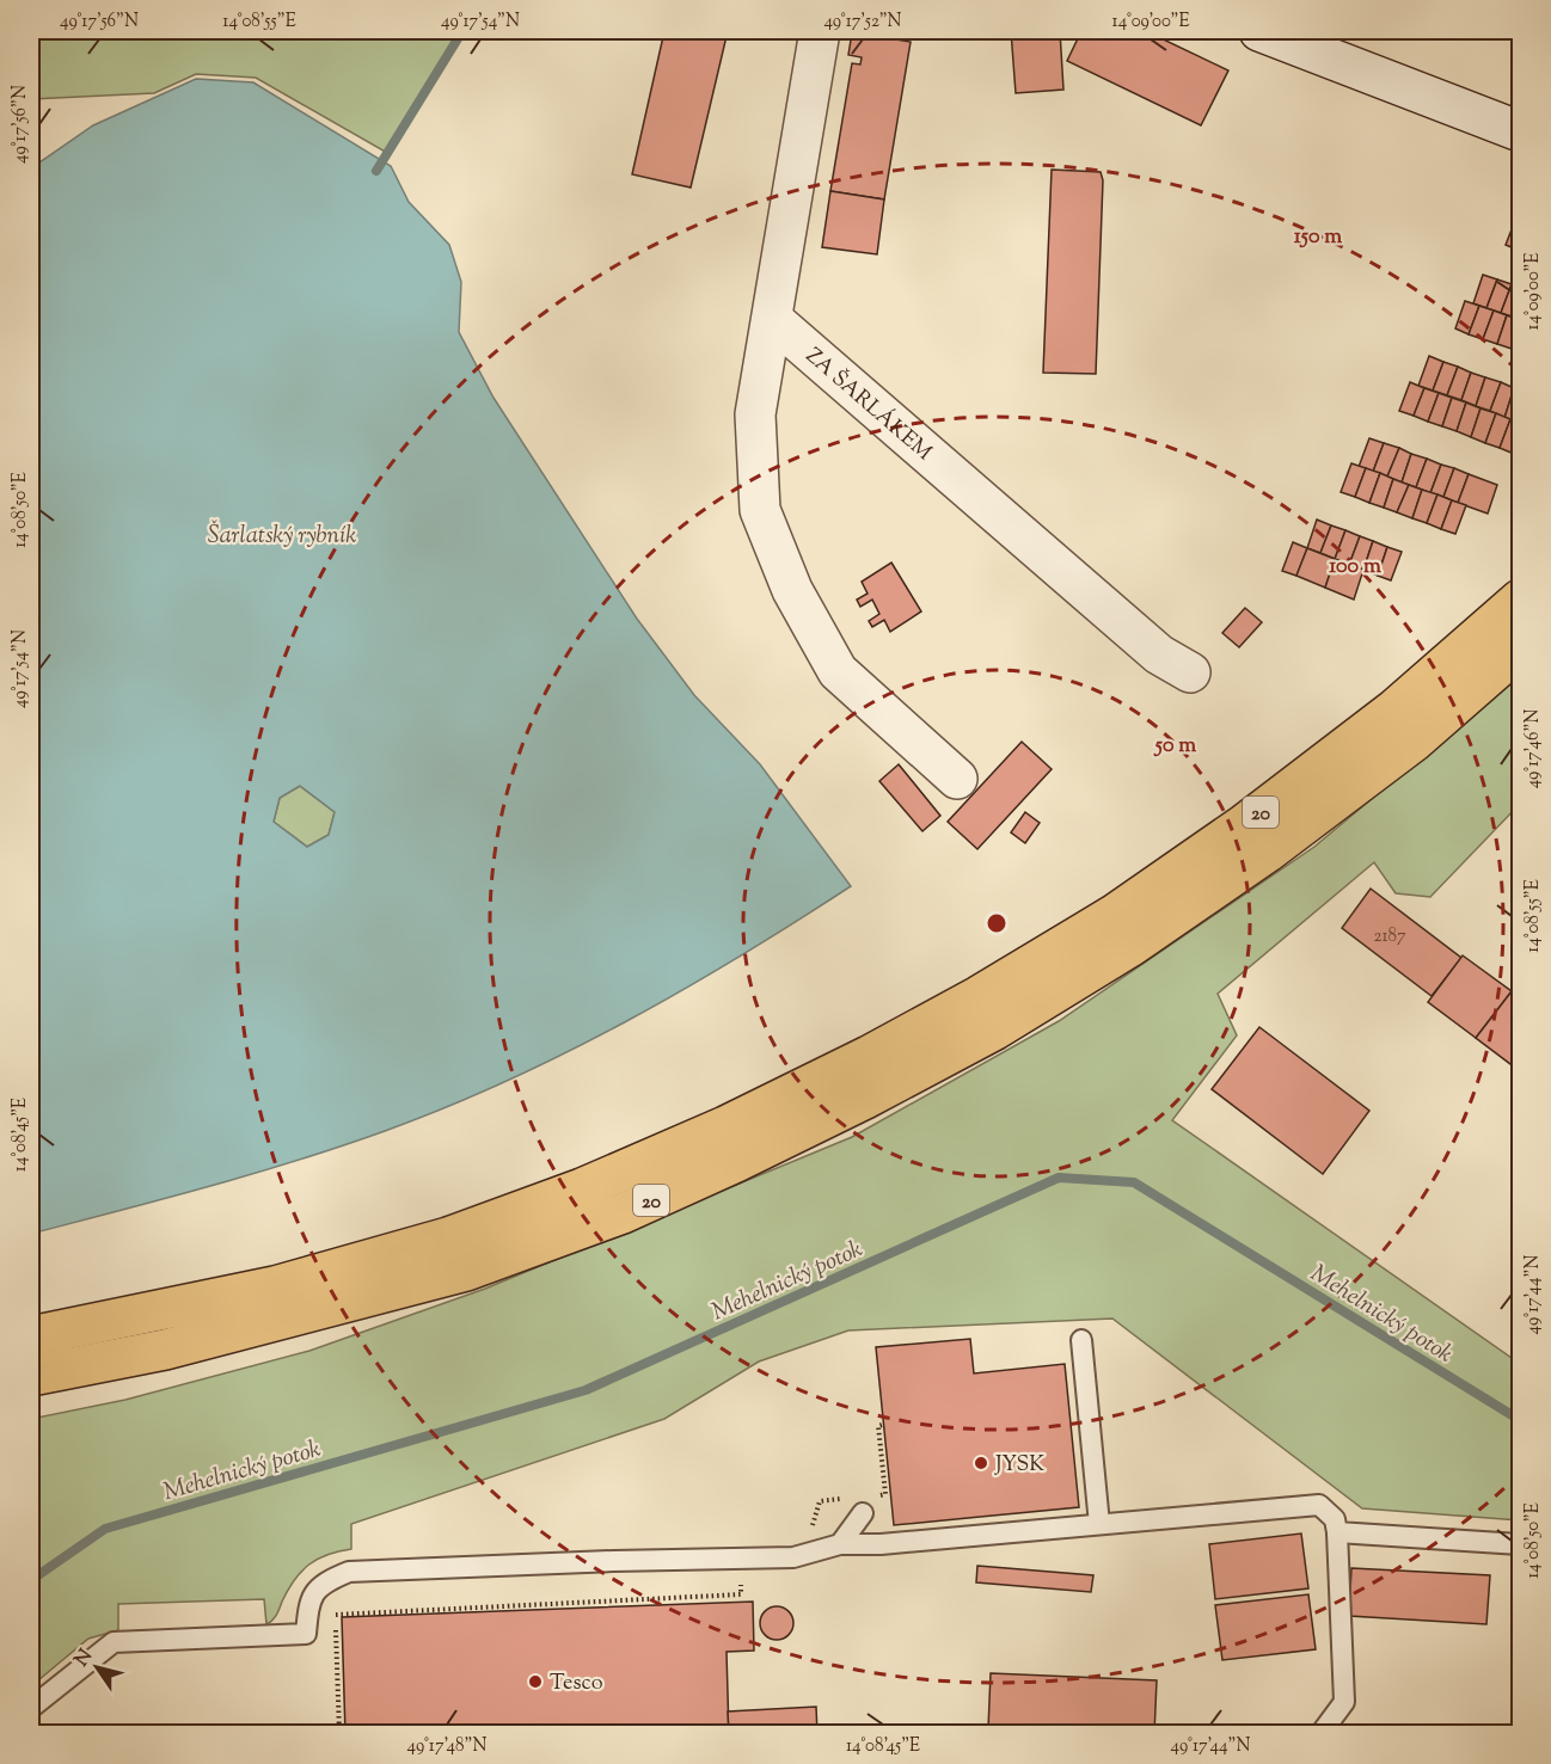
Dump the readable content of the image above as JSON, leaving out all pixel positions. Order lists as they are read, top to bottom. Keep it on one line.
{"streets":{"highway":["20"],"street":["ZA ŠARLÁKEM"]},"water":["Šarlatský rybník","Mehelnický potok"],"places":["JYSK","Tesco"],"house_numbers":["2187"],"north":"top left","coordinates":["49°17'56\"N","14°08'55\"E","49°17'54\"N","49°17'52\"N","14°09'00\"E","14°08'50\"E","49°17'46\"N","14°08'45\"E","49°17'44\"N","49°17'48\"N"],"rings":["150 m","100 m","50 m"]}
